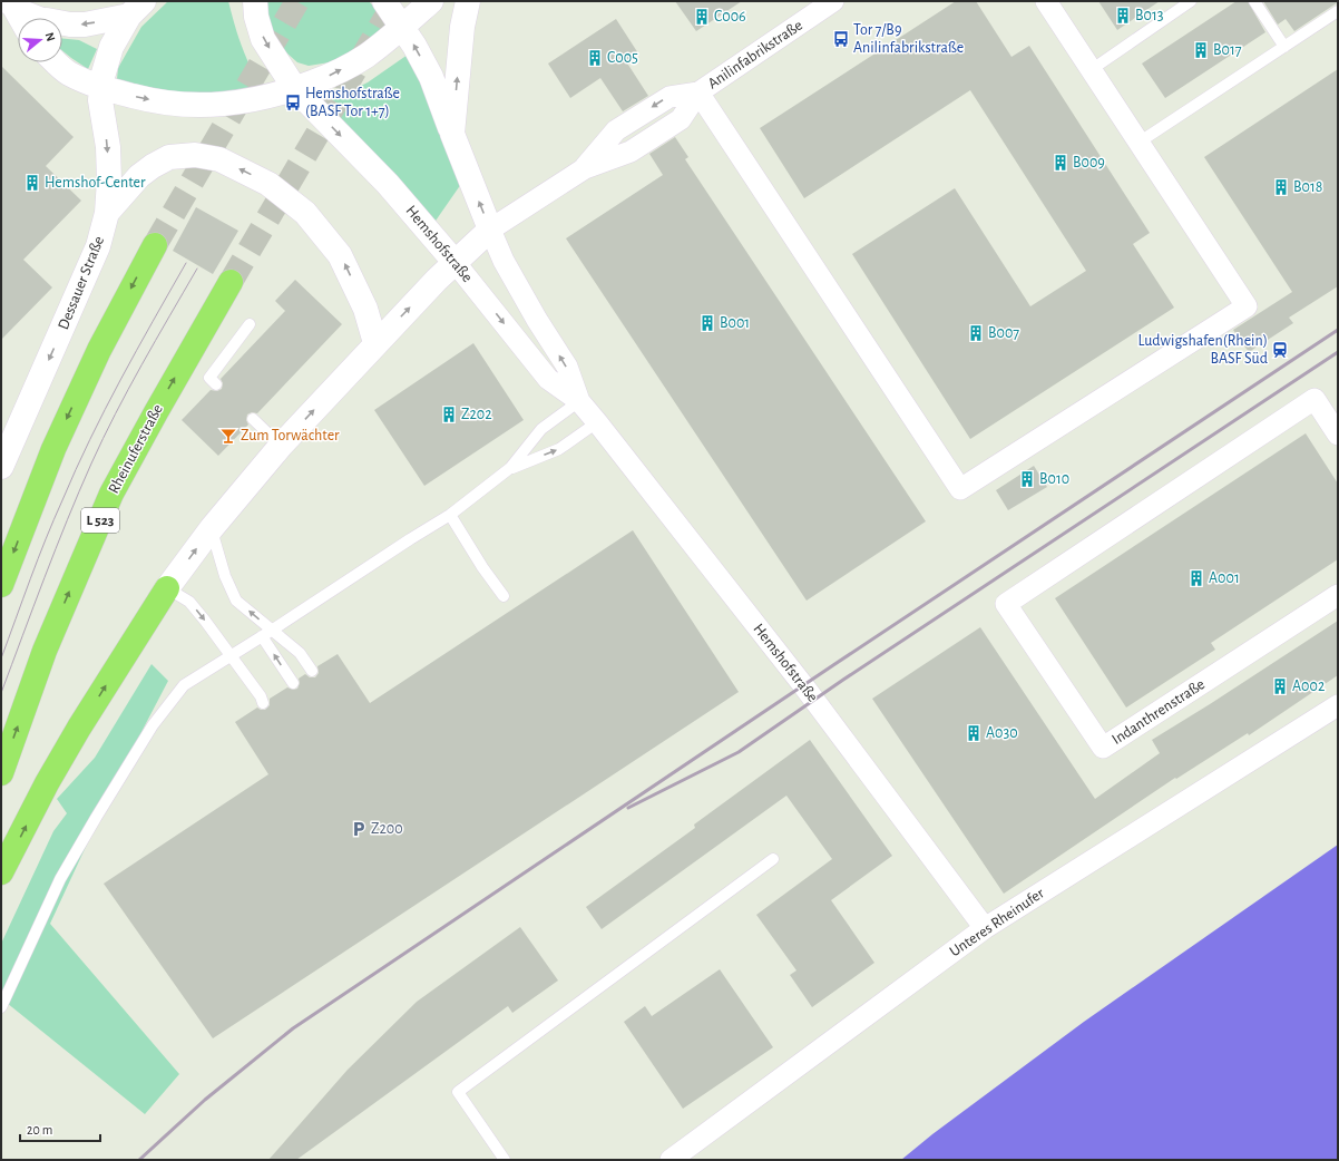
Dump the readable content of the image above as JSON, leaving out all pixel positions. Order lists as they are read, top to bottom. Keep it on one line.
{"streets":{"main road":["Hemshofstraße","Dessauer Straße","Rheinuferstraße","L 523"],"street":["Anilinfabrikstraße","Indanthrenstraße","Unteres Rheinufer"]},"crossings":[["Anilinfabrikstraße","Hemshofstraße"],["Hemshofstraße","Unteres Rheinufer"]],"places":{"building":["B013","C006","B017","C005","B009","Hemshof-Center","B018","B001","B007","Z202","B010","A001","A002","A030"],"bus stop":["Tor 7/B9 Anilinfabrikstraße","Hemshofstraße (BASF Tor 1+7)"],"station":["Ludwigshafen(Rhein) BASF Süd"],"bar":["Zum Torwächter"],"parking":["Z200"]},"scale_bar":"20 m","north":"right"}
